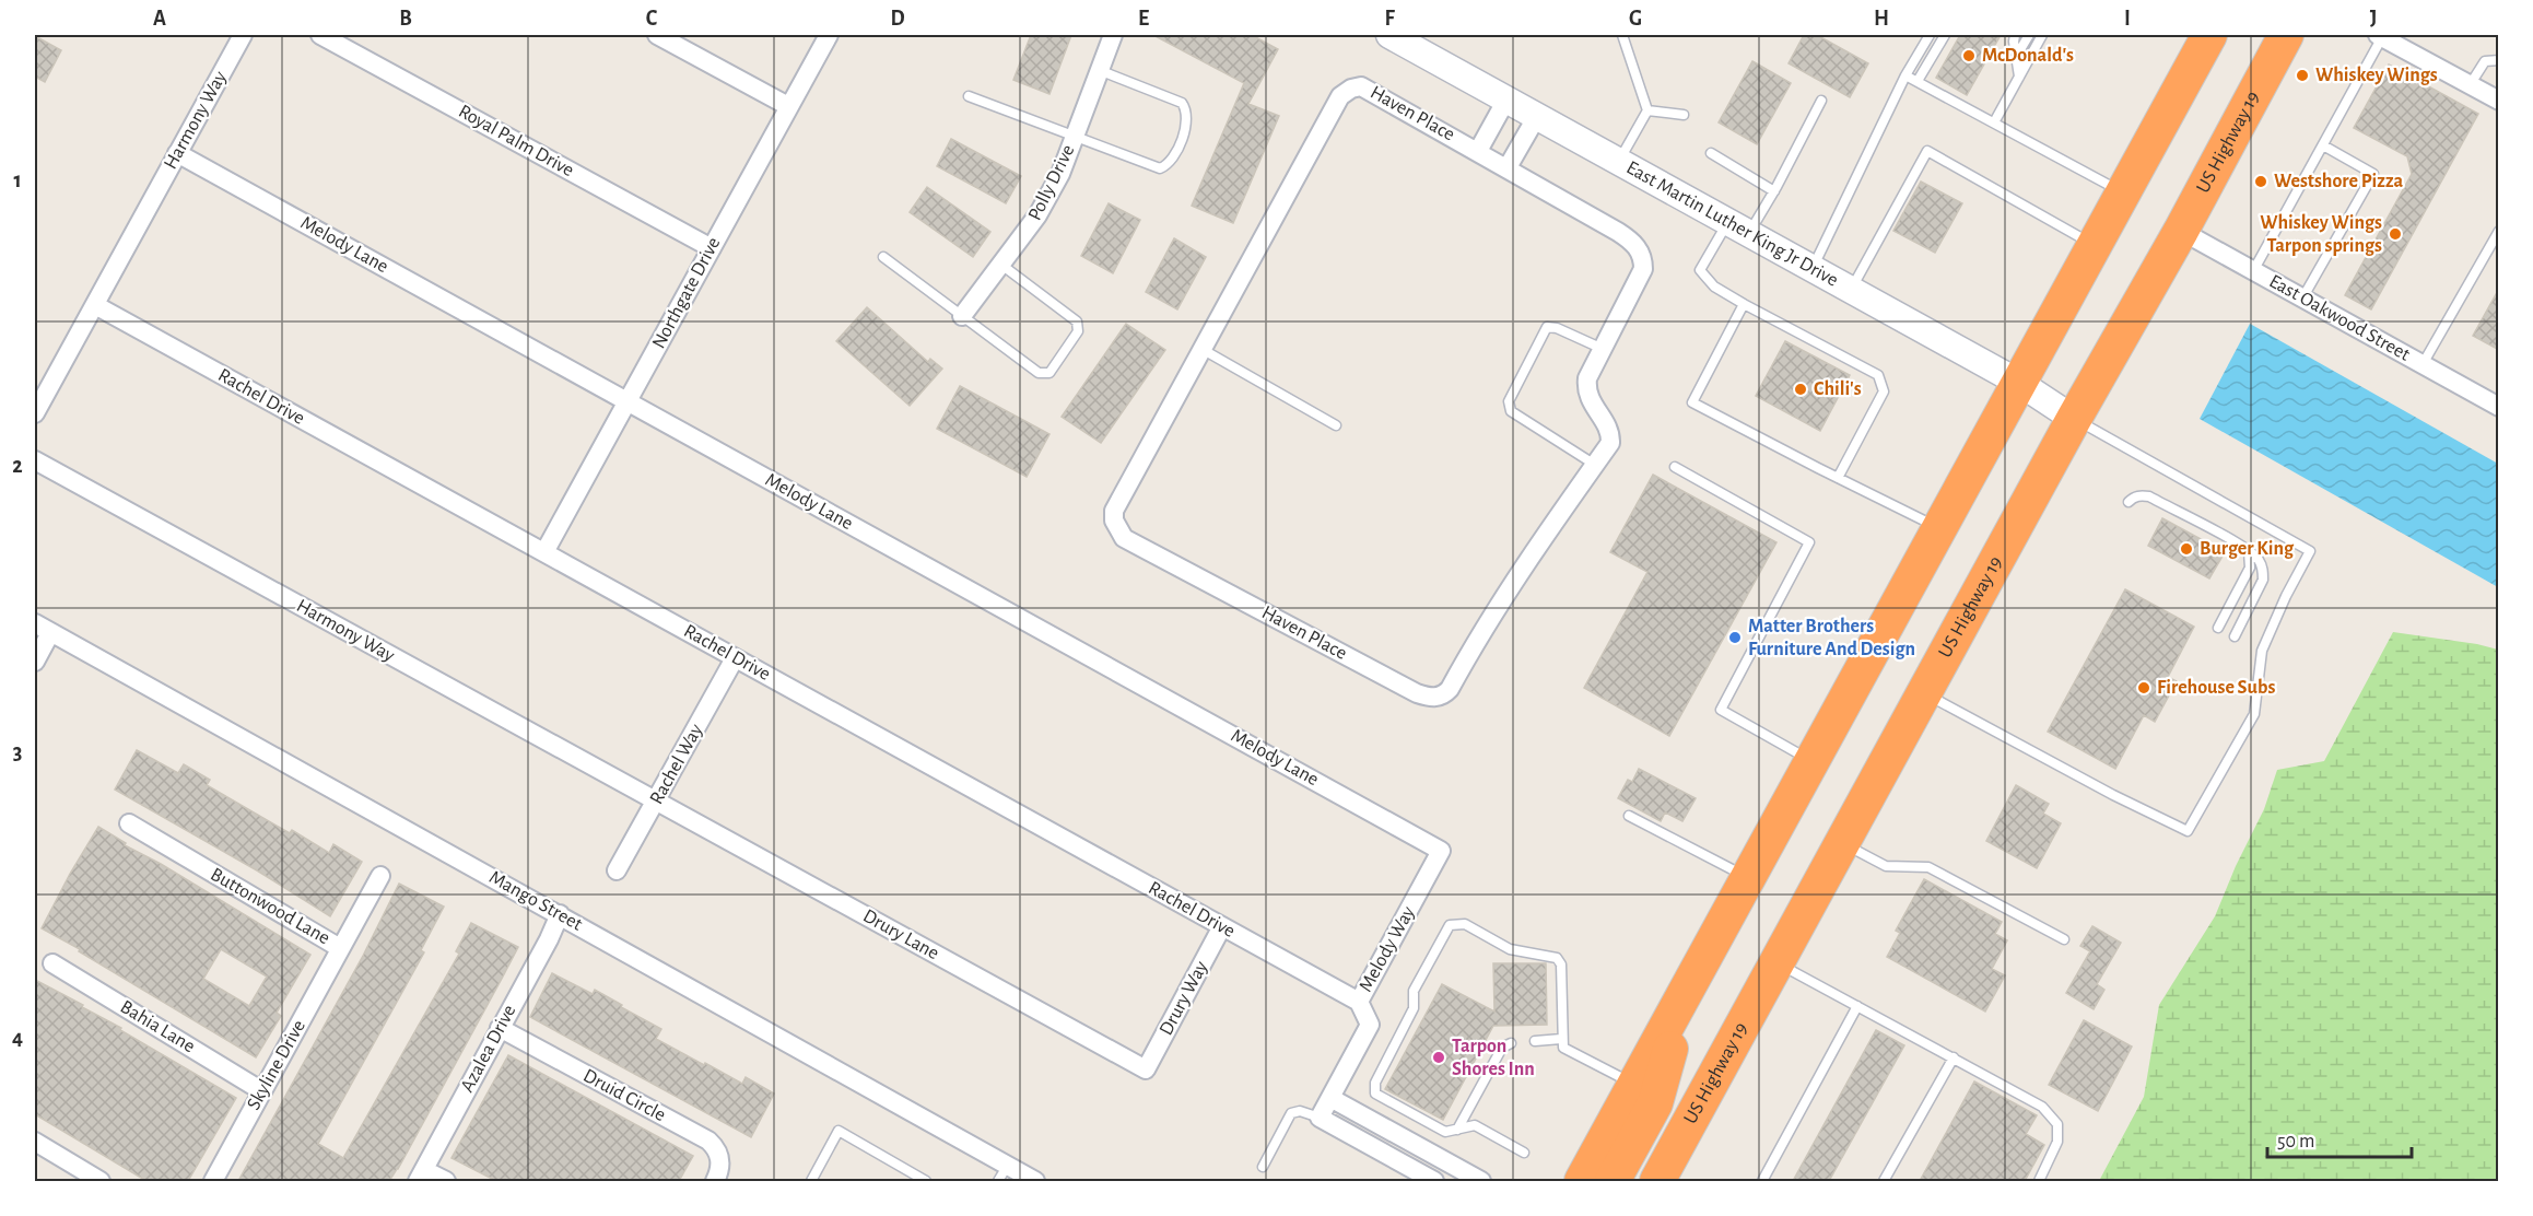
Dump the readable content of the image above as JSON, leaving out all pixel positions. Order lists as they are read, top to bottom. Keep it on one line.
{"streets":{"highway":["US Highway 19"],"street":["Haven Place","Harmony Way","Royal Palm Drive","Polly Drive","East Martin Luther King Jr Drive","Melody Lane","Northgate Drive","East Oakwood Street","Rachel Drive","Rachel Way","Mango Street","Buttonwood Lane","Drury Lane","Melody Way","Drury Way","Bahia Lane","Azalea Drive","Skyline Drive","Druid Circle"]},"crossings":[["Harmony Way","Melody Lane"],["Harmony Way","Rachel Drive"],["Harmony Way","Rachel Way"],["Harmony Way","Drury Lane"],["Royal Palm Drive","Northgate Drive"],["US Highway 19","East Martin Luther King Jr Drive"],["US Highway 19","East Oakwood Street"],["Melody Lane","Northgate Drive"],["Melody Lane","Melody Way"],["Northgate Drive","Rachel Drive"],["Rachel Drive","Rachel Way"],["Rachel Drive","Melody Way"],["Rachel Drive","Drury Way"],["Rachel Way","Drury Lane"],["Mango Street","Azalea Drive"],["Buttonwood Lane","Skyline Drive"],["Drury Lane","Drury Way"],["Bahia Lane","Skyline Drive"],["Azalea Drive","Druid Circle"]],"places":["McDonald's","Whiskey Wings","Westshore Pizza","Whiskey Wings Tarpon springs","Chili's","Burger King","Matter Brothers Furniture And Design","Firehouse Subs","Tarpon Shores Inn"],"scale_bar":"50 m","grid":{"columns":["A","B","C","D","E","F","G","H","I","J"],"rows":["1","2","3","4"]}}
